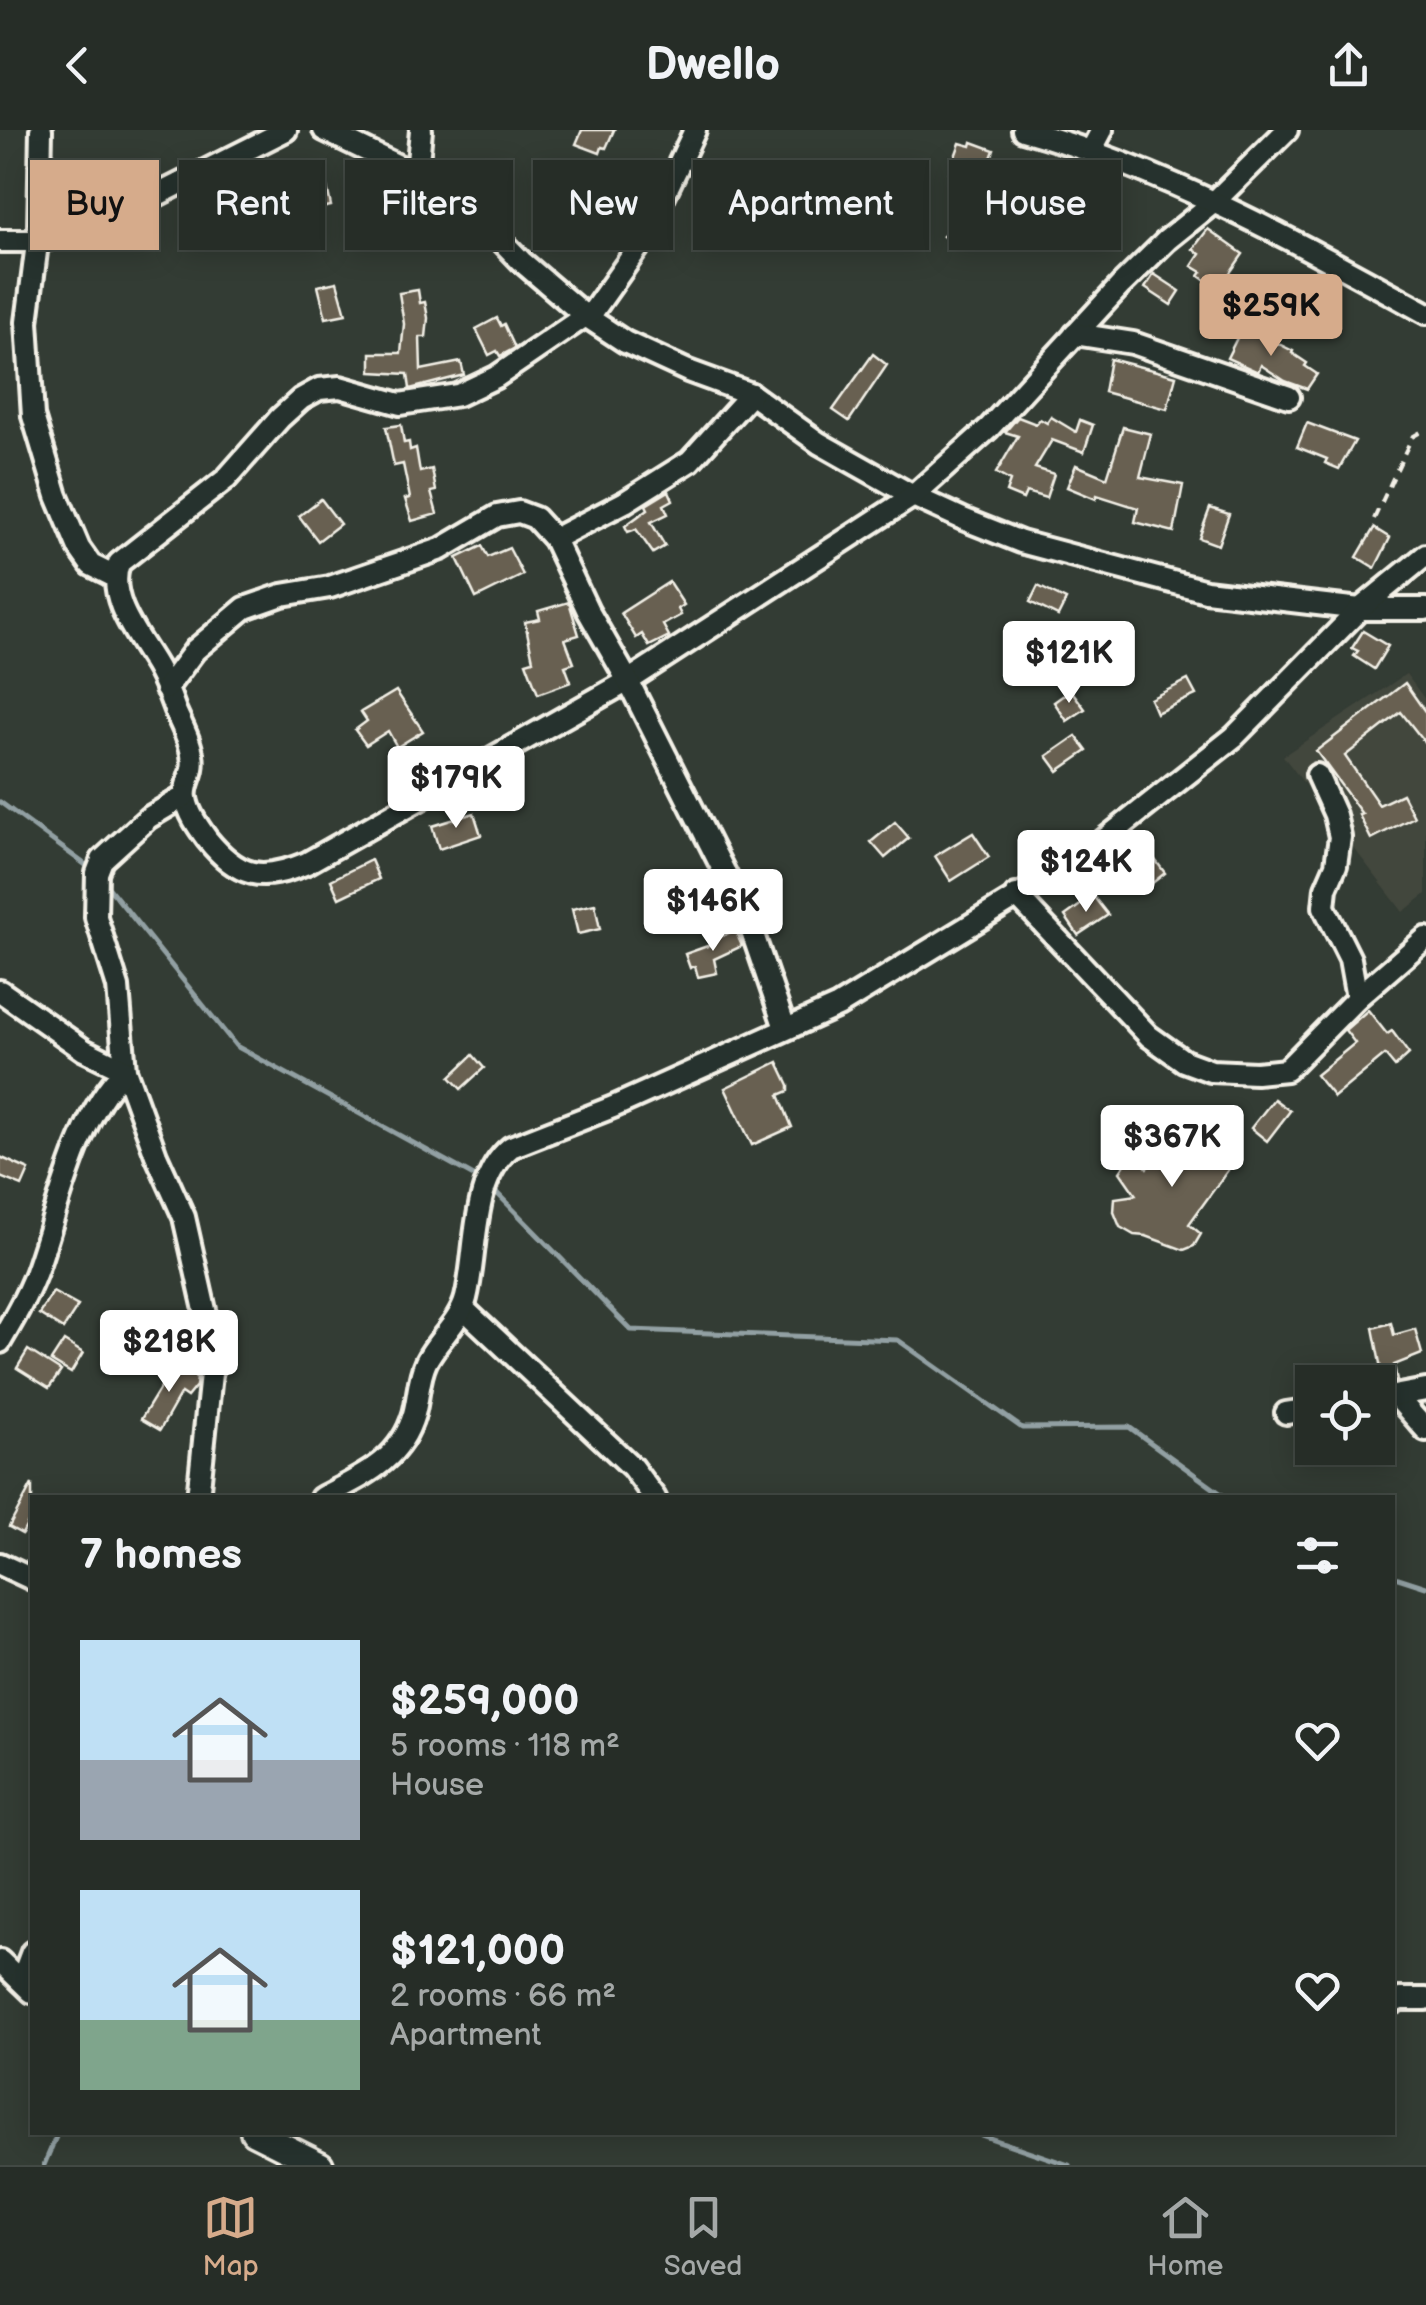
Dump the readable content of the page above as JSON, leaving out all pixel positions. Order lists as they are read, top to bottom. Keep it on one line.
{"page":{"header":"Dwello","chip":["Buy","Rent","Filters","New","Apartment","House"],"price":["$259K","$121K","$179K","$124K","$146K","$367K","$218K"],"heading":"7 homes","list":[{"name":"$259,000","note":"5 rooms · 118 m² · House"},{"name":"$121,000","note":"2 rooms · 66 m² · Apartment"}],"tabs":["Map","Saved","Home"]}}
